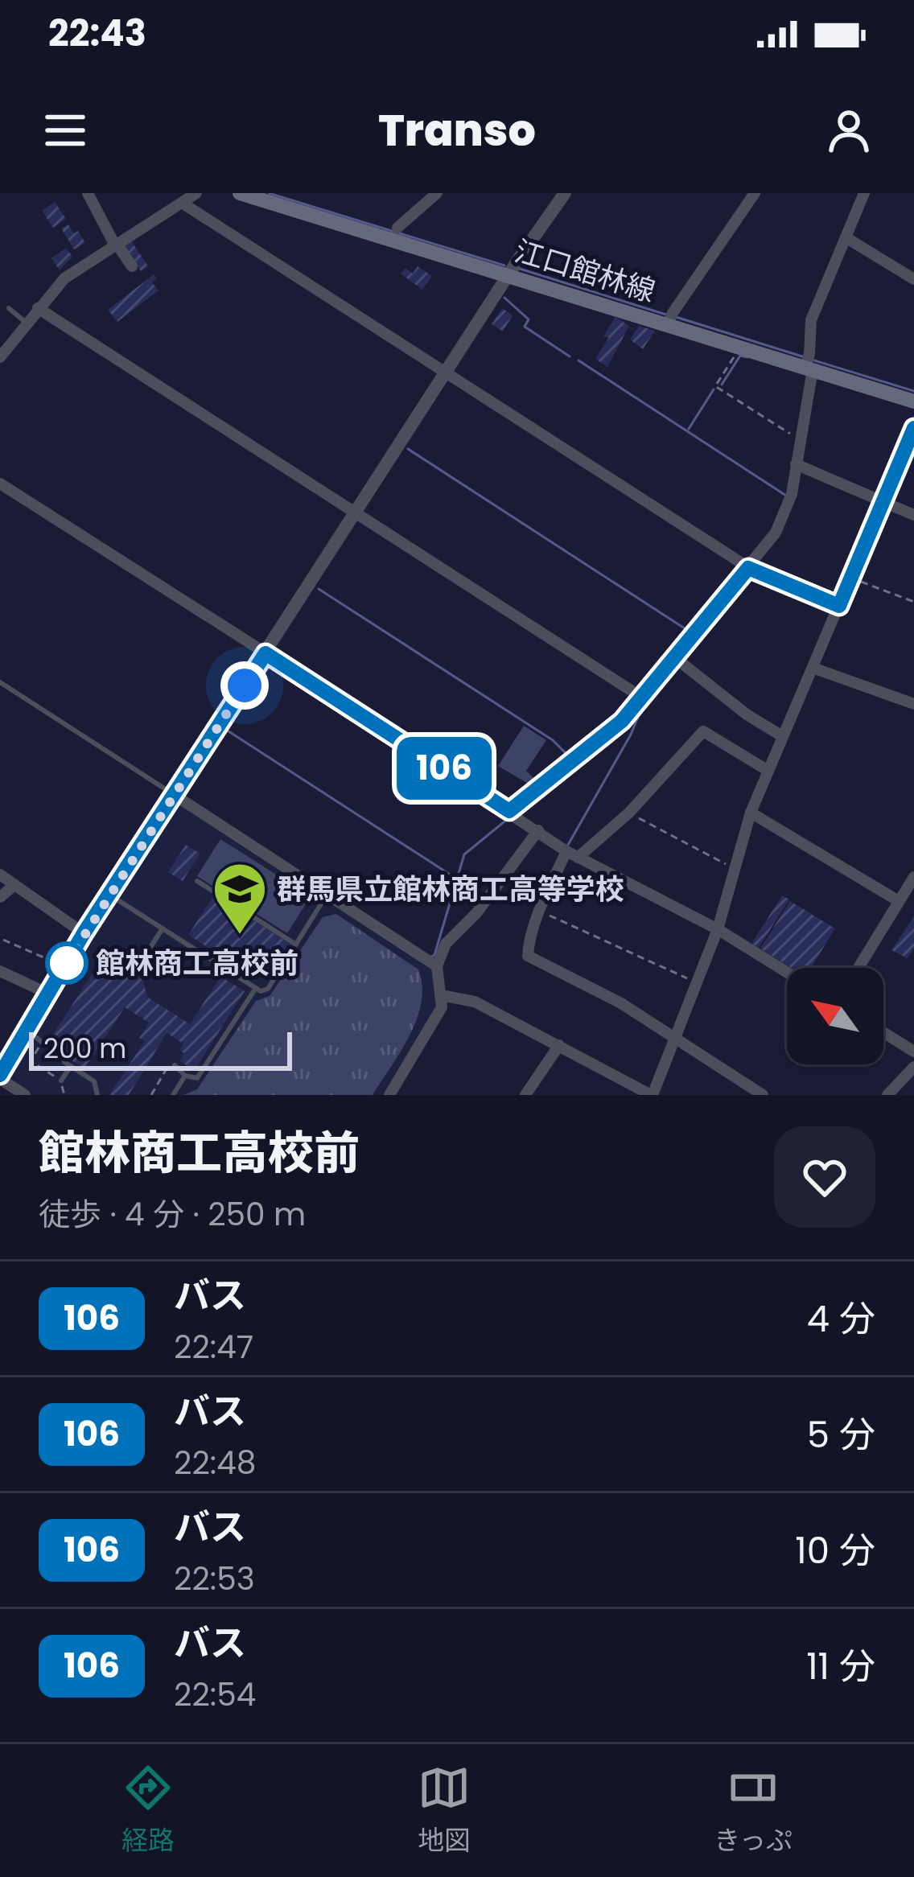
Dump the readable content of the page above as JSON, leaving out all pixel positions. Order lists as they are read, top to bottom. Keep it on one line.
{"streets":{"main road":["江口館林線"]},"places":{"school or university":["群馬県立館林商工高等学校"],"other":["館林商工高校前"]},"lines":["bus line 106"],"scale_bar":"200 m","north":"top left","page":{"status":"22:43","header":"Transo","on_map":"106","scale":"200 m","heading":["館林商工高校前","徒歩 · 4 分 · 250 m"],"list":[{"mark":"106","name":"バス","note":"22:47","value":"4 分"},{"mark":"106","name":"バス","note":"22:48","value":"5 分"},{"mark":"106","name":"バス","note":"22:53","value":"10 分"},{"mark":"106","name":"バス","note":"22:54","value":"11 分"}],"tabs":["経路","地図","きっぷ"]}}
